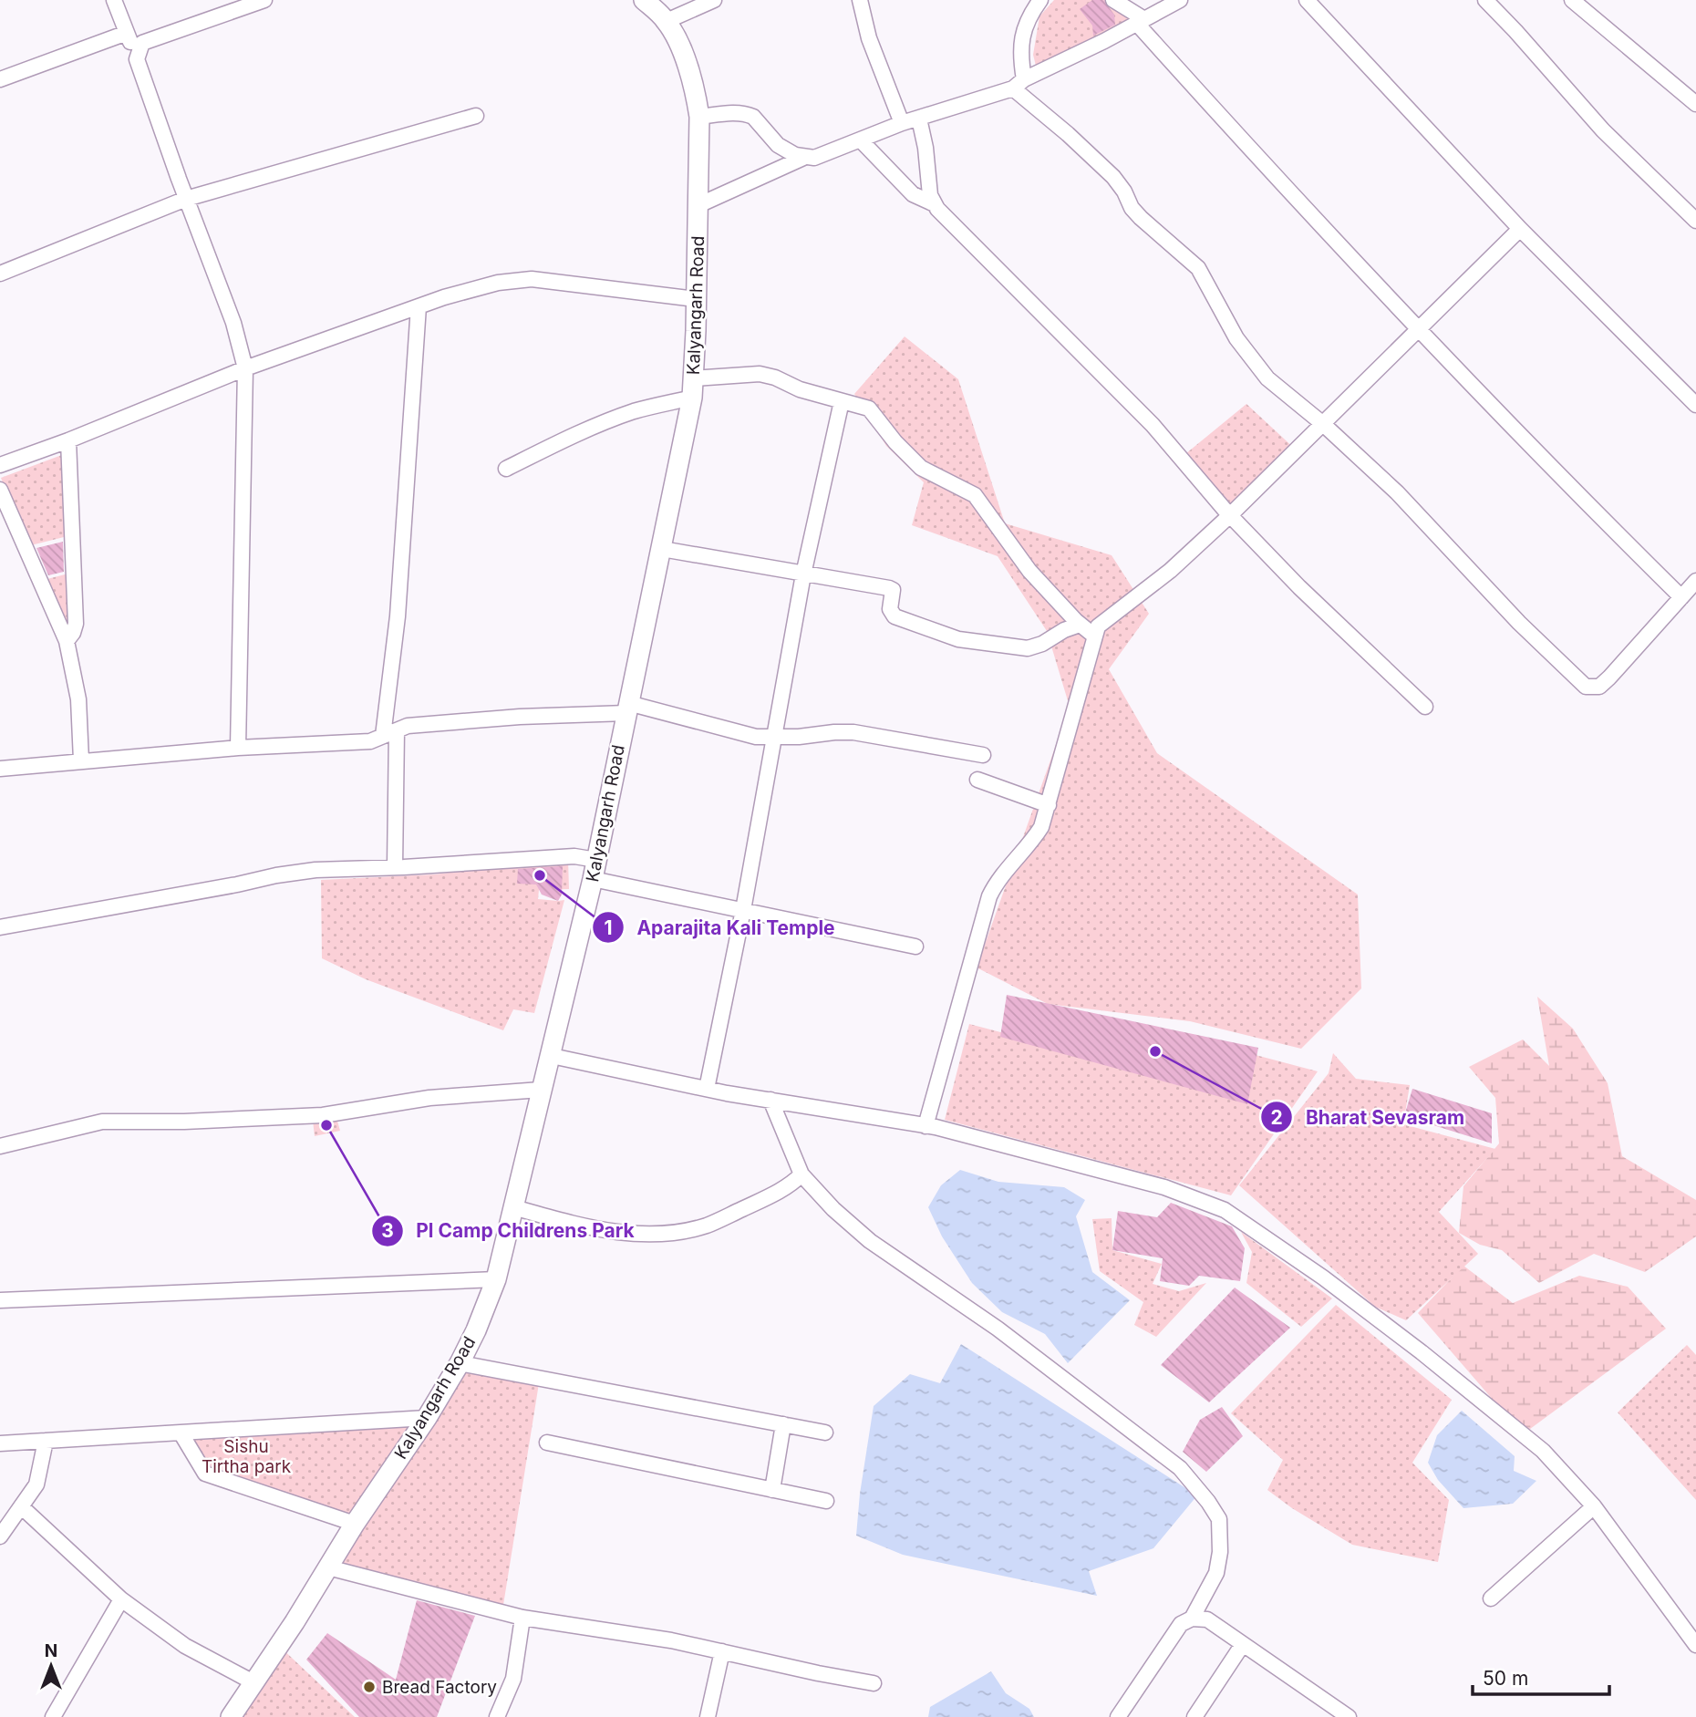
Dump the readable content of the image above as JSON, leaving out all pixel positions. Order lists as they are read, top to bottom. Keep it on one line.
{"streets":{"main road":["Kalyangarh Road"]},"parks":["Sishu Tirtha park"],"places":["Aparajita Kali Temple","Bharat Sevasram","Pl Camp Childrens Park","Bread Factory"],"scale_bar":"50 m","north":"top"}
